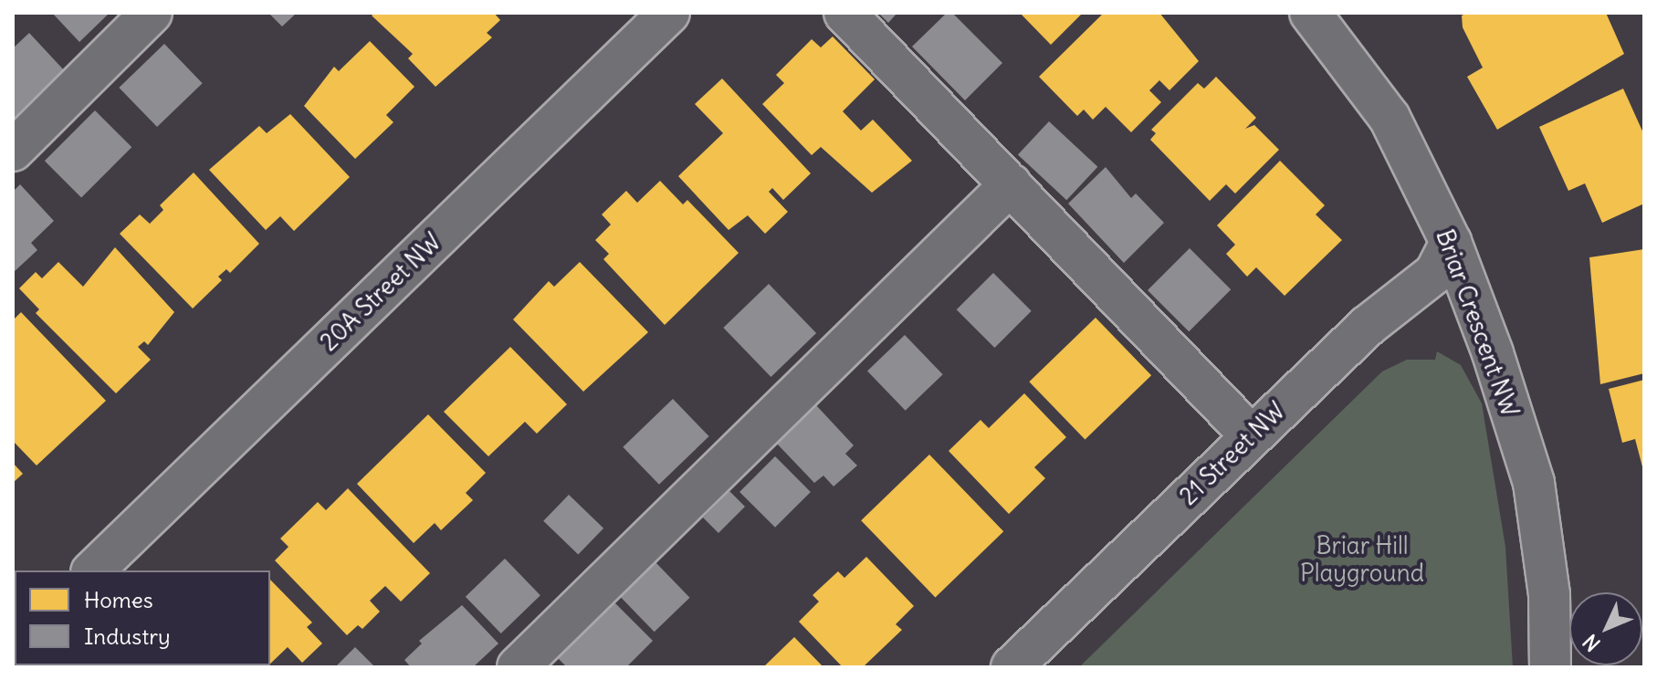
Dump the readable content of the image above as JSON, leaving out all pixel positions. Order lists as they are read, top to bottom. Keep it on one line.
{"streets":{"street":["20A Street NW","Briar Crescent NW","21 Street NW"]},"crossings":[["Briar Crescent NW","21 Street NW"]],"parks":["Briar Hill Playground"],"legend":["Homes","Industry"],"north":"bottom left"}
